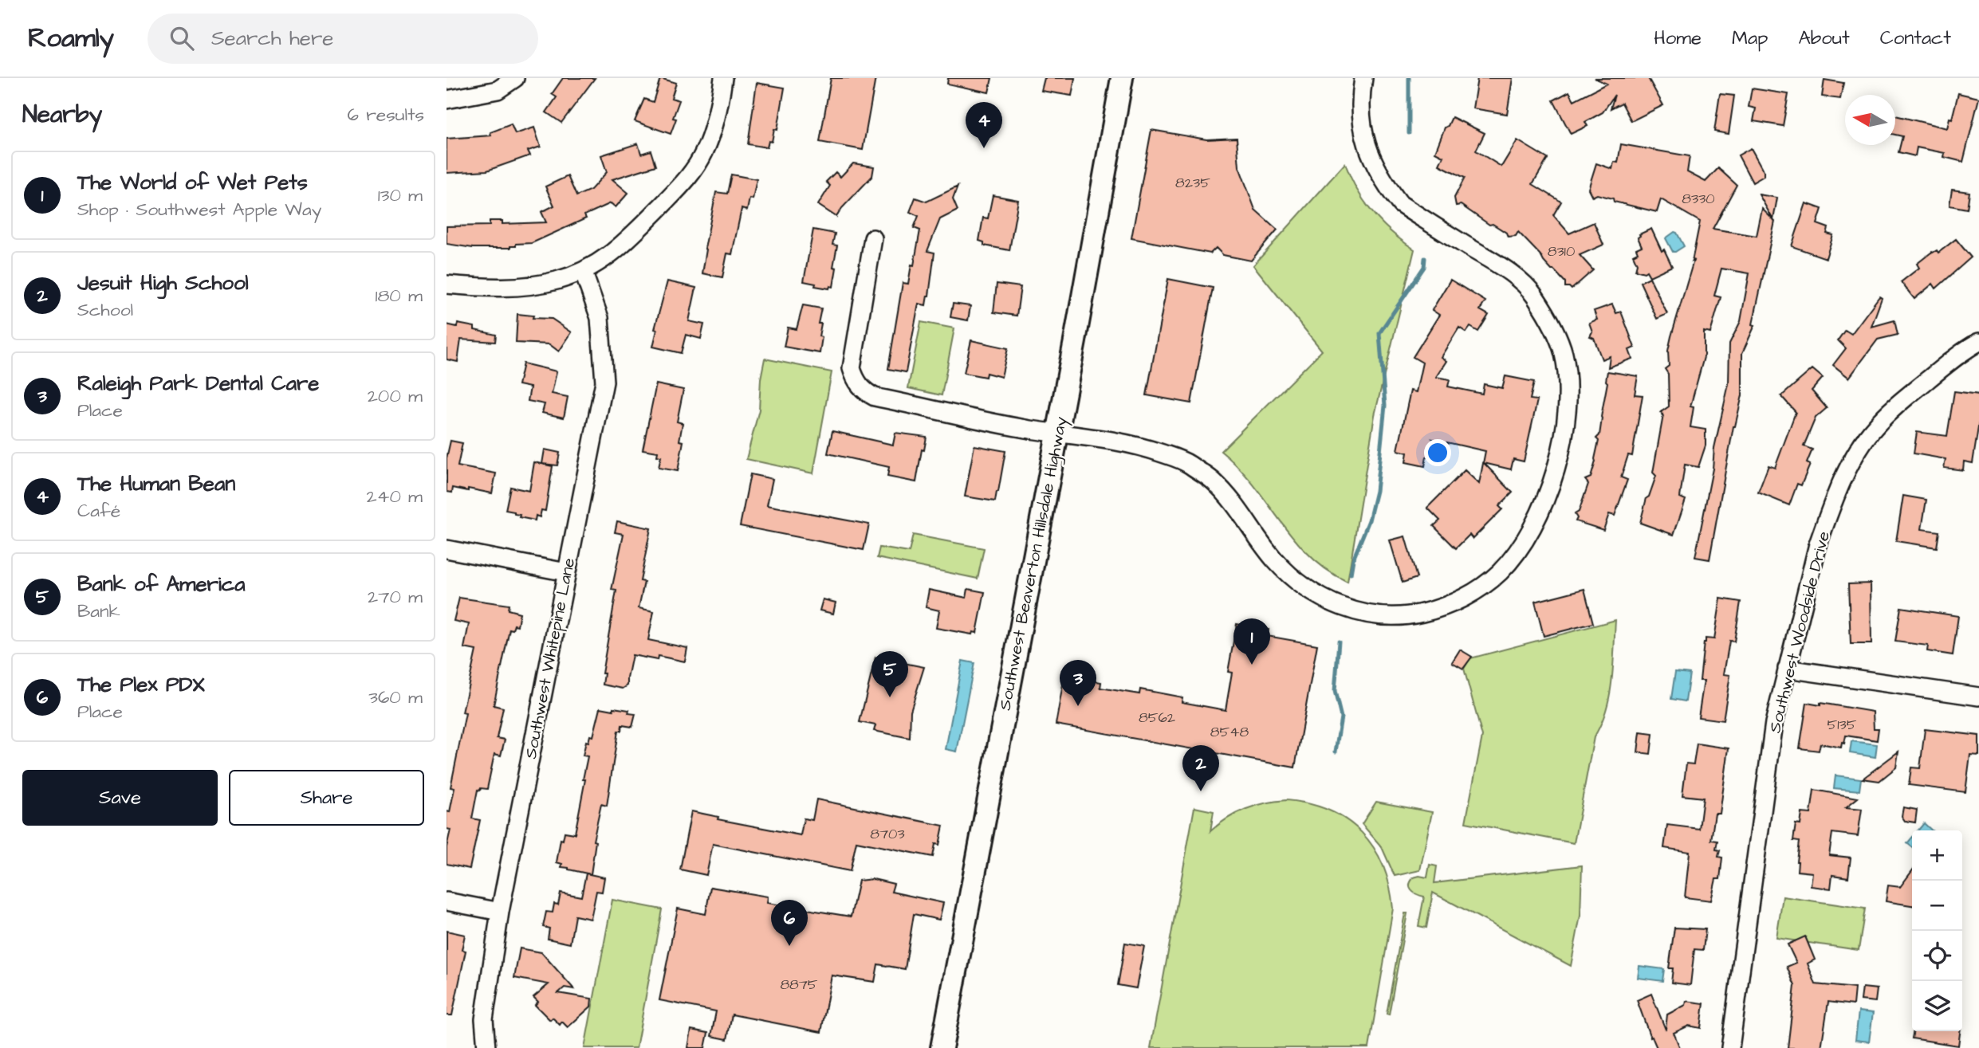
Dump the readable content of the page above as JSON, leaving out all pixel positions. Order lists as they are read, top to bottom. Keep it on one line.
{"streets":{"main road":["Southwest Beaverton Hillsdale Highway"],"street":["Southwest Woodside Drive","Southwest Whitepine Lane"]},"house_numbers":["8235","8330","8310","8562","5135","8548","8703","8875"],"north":"left","page":{"header":"Roamly","search":"Search here","nav":["Home","Map","About","Contact"],"heading":["Nearby","6 results"],"pins":["4","1","5","3","2","6"],"list":[{"mark":"1","name":"The World of Wet Pets","note":"Shop · Southwest Apple Way","value":"130 m"},{"mark":"2","name":"Jesuit High School","note":"School","value":"180 m"},{"mark":"3","name":"Raleigh Park Dental Care","note":"Place","value":"200 m"},{"mark":"4","name":"The Human Bean","note":"Café","value":"240 m"},{"mark":"5","name":"Bank of America","note":"Bank","value":"270 m"},{"mark":"6","name":"The Plex PDX","note":"Place","value":"360 m"}],"buttons":["Save","Share"],"map_buttons":["+","−"]}}
